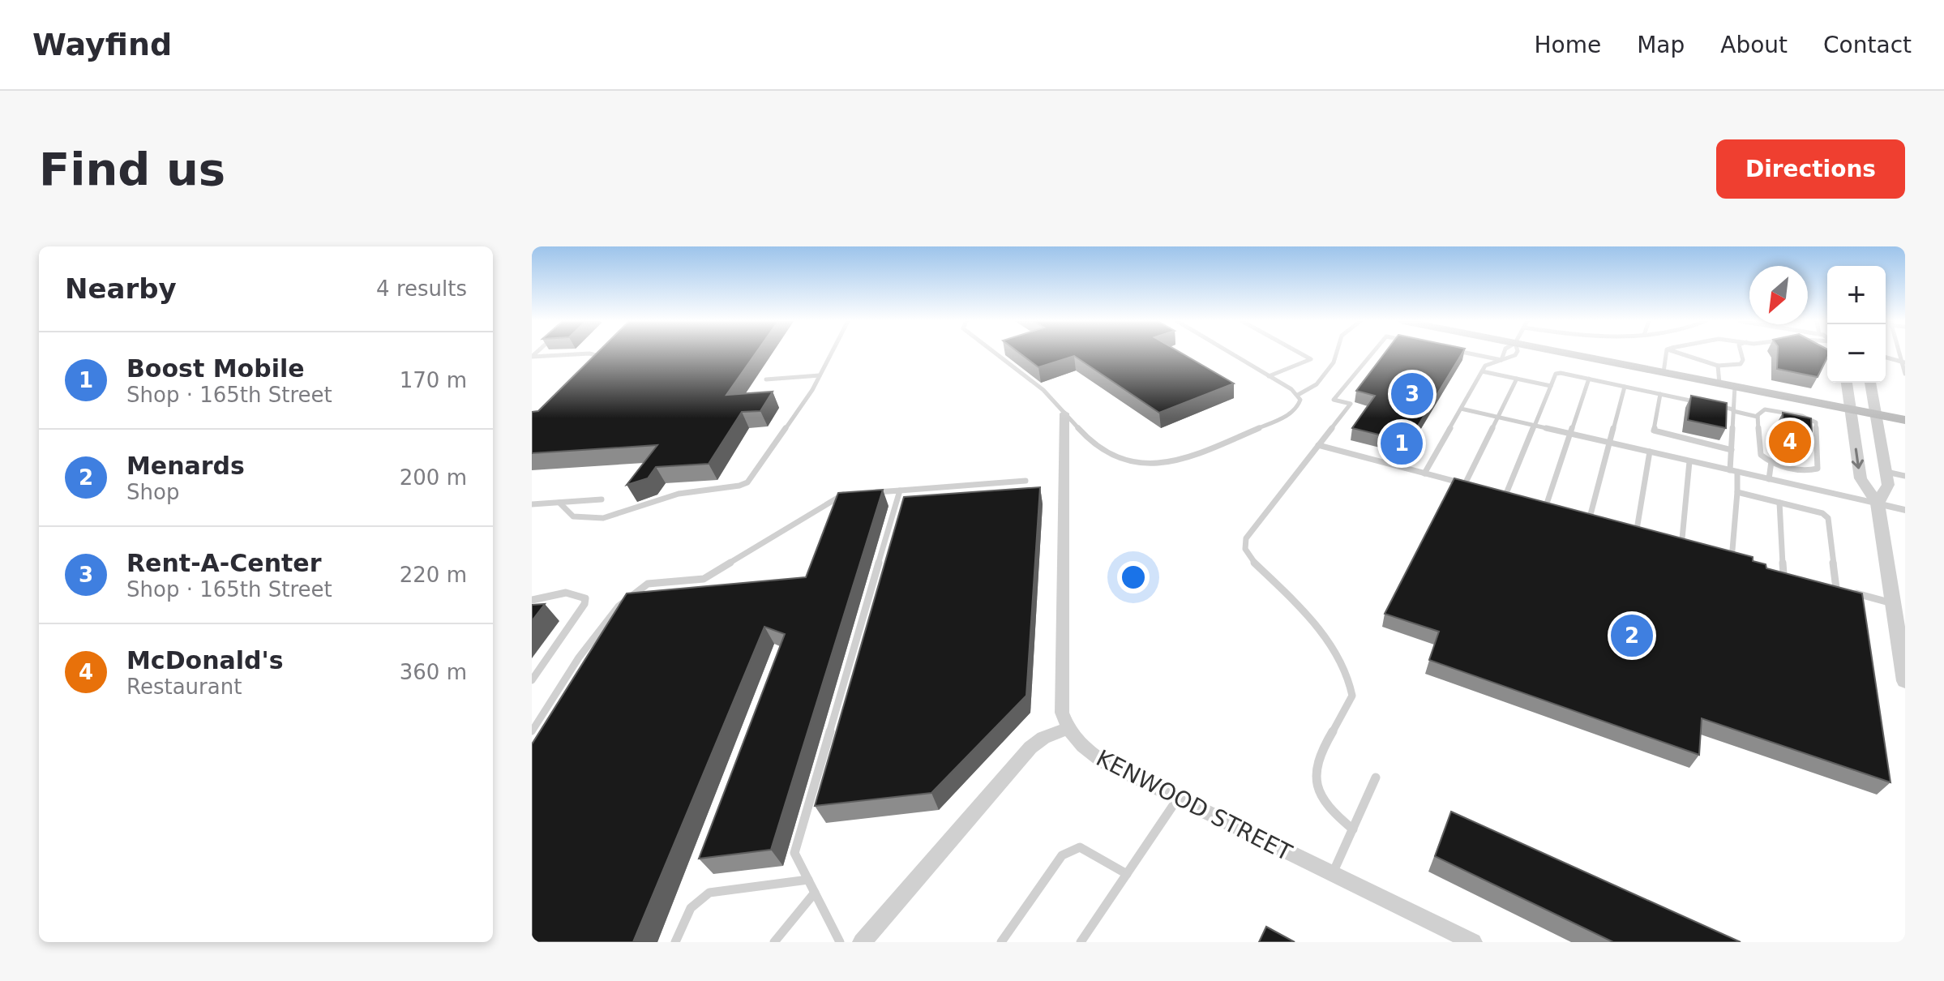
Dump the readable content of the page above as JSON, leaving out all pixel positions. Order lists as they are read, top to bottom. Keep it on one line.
{"streets":{"street":["KENWOOD STREET"]},"north":"bottom left","page":{"header":"Wayfind","nav":["Home","Map","About","Contact"],"buttons":"Directions","title":"Find us","heading":["Nearby","4 results"],"map_buttons":["+","−"],"list":[{"mark":"1","name":"Boost Mobile","note":"Shop · 165th Street","value":"170 m"},{"mark":"2","name":"Menards","note":"Shop","value":"200 m"},{"mark":"3","name":"Rent-A-Center","note":"Shop · 165th Street","value":"220 m"},{"mark":"4","name":"McDonald's","note":"Restaurant","value":"360 m"}],"pins":["3","4","1","2"]}}
